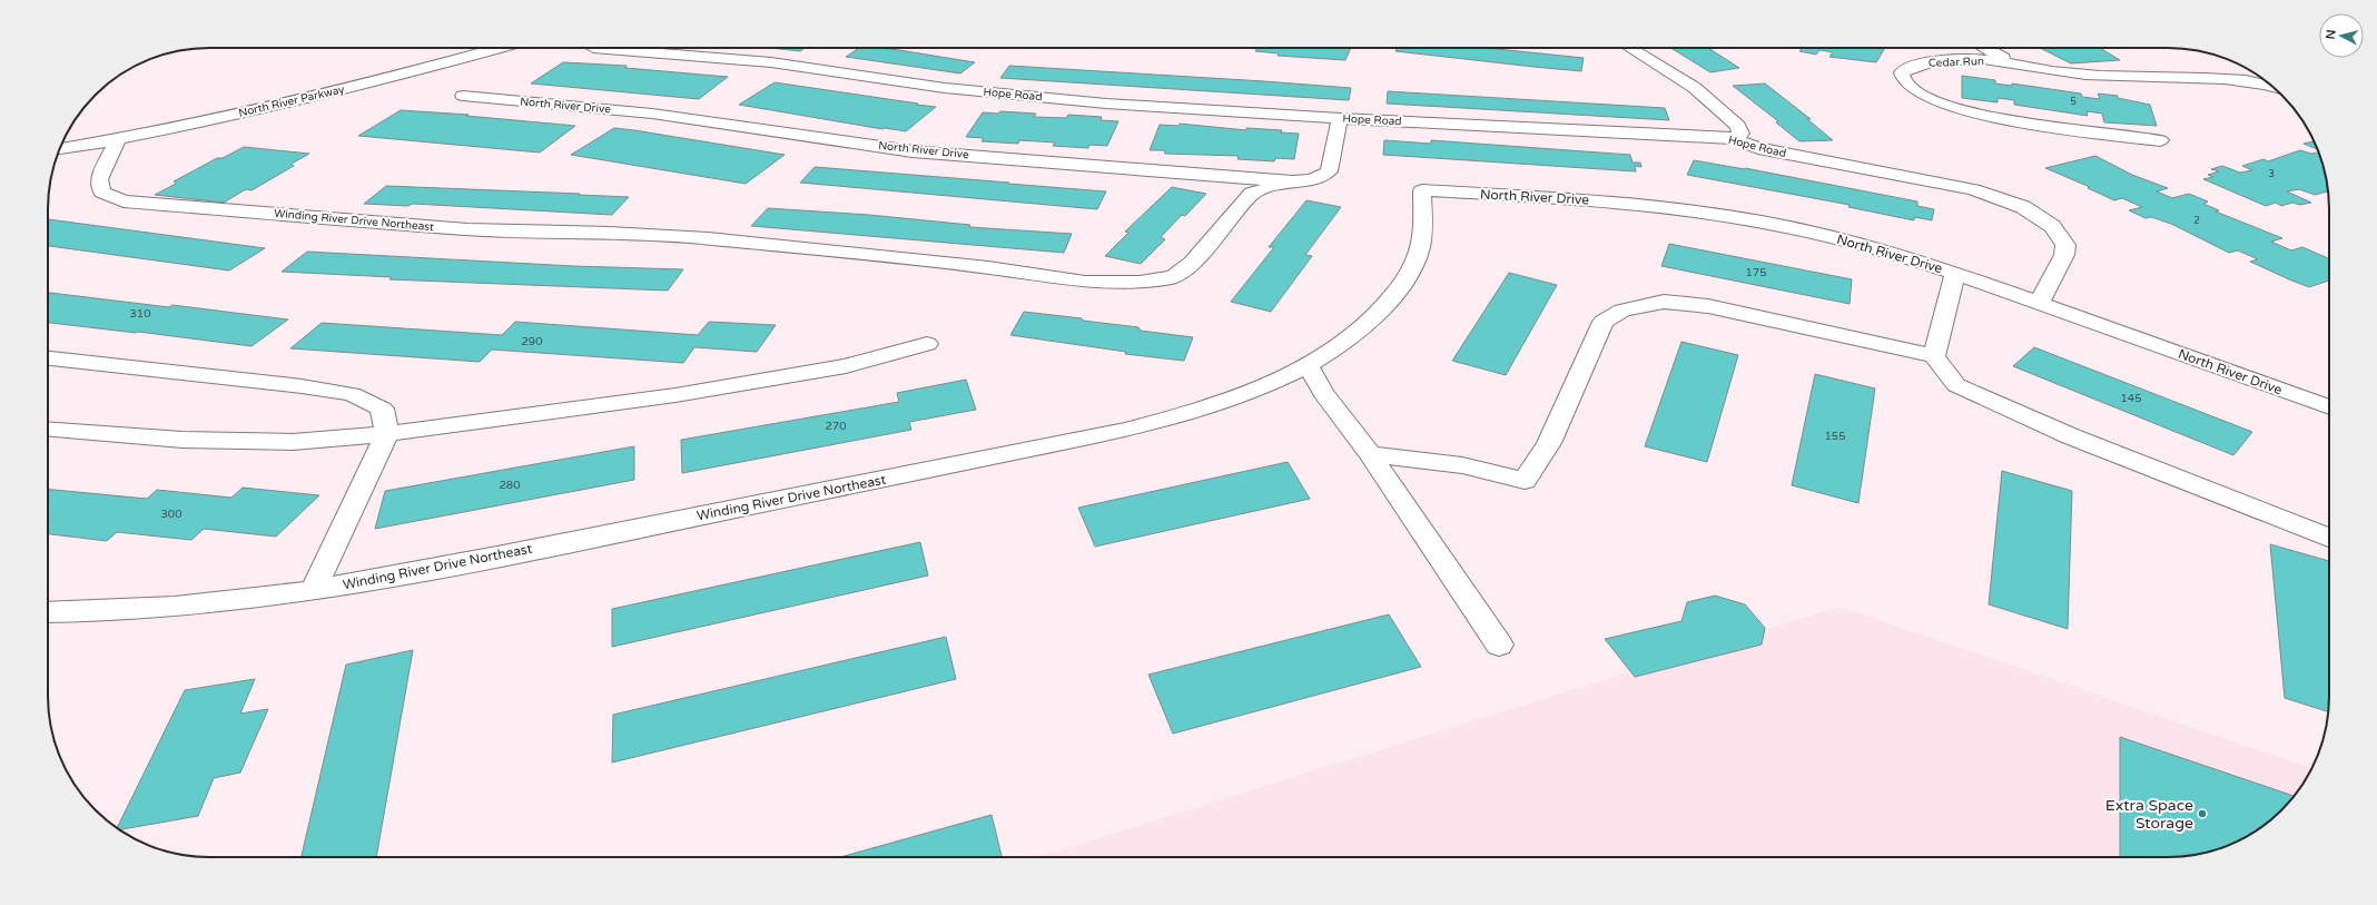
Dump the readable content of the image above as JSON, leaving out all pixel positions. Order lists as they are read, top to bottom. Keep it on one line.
{"streets":{"street":["Cedar Run","Hope Road","North River Parkway","North River Drive","Winding River Drive Northeast"]},"crossings":[["Hope Road","North River Drive"],["North River Parkway","Winding River Drive Northeast"],["North River Drive","Winding River Drive Northeast"]],"places":["Extra Space Storage"],"house_numbers":["5","3","2","175","310","290","145","270","155","280","300"],"north":"left"}
